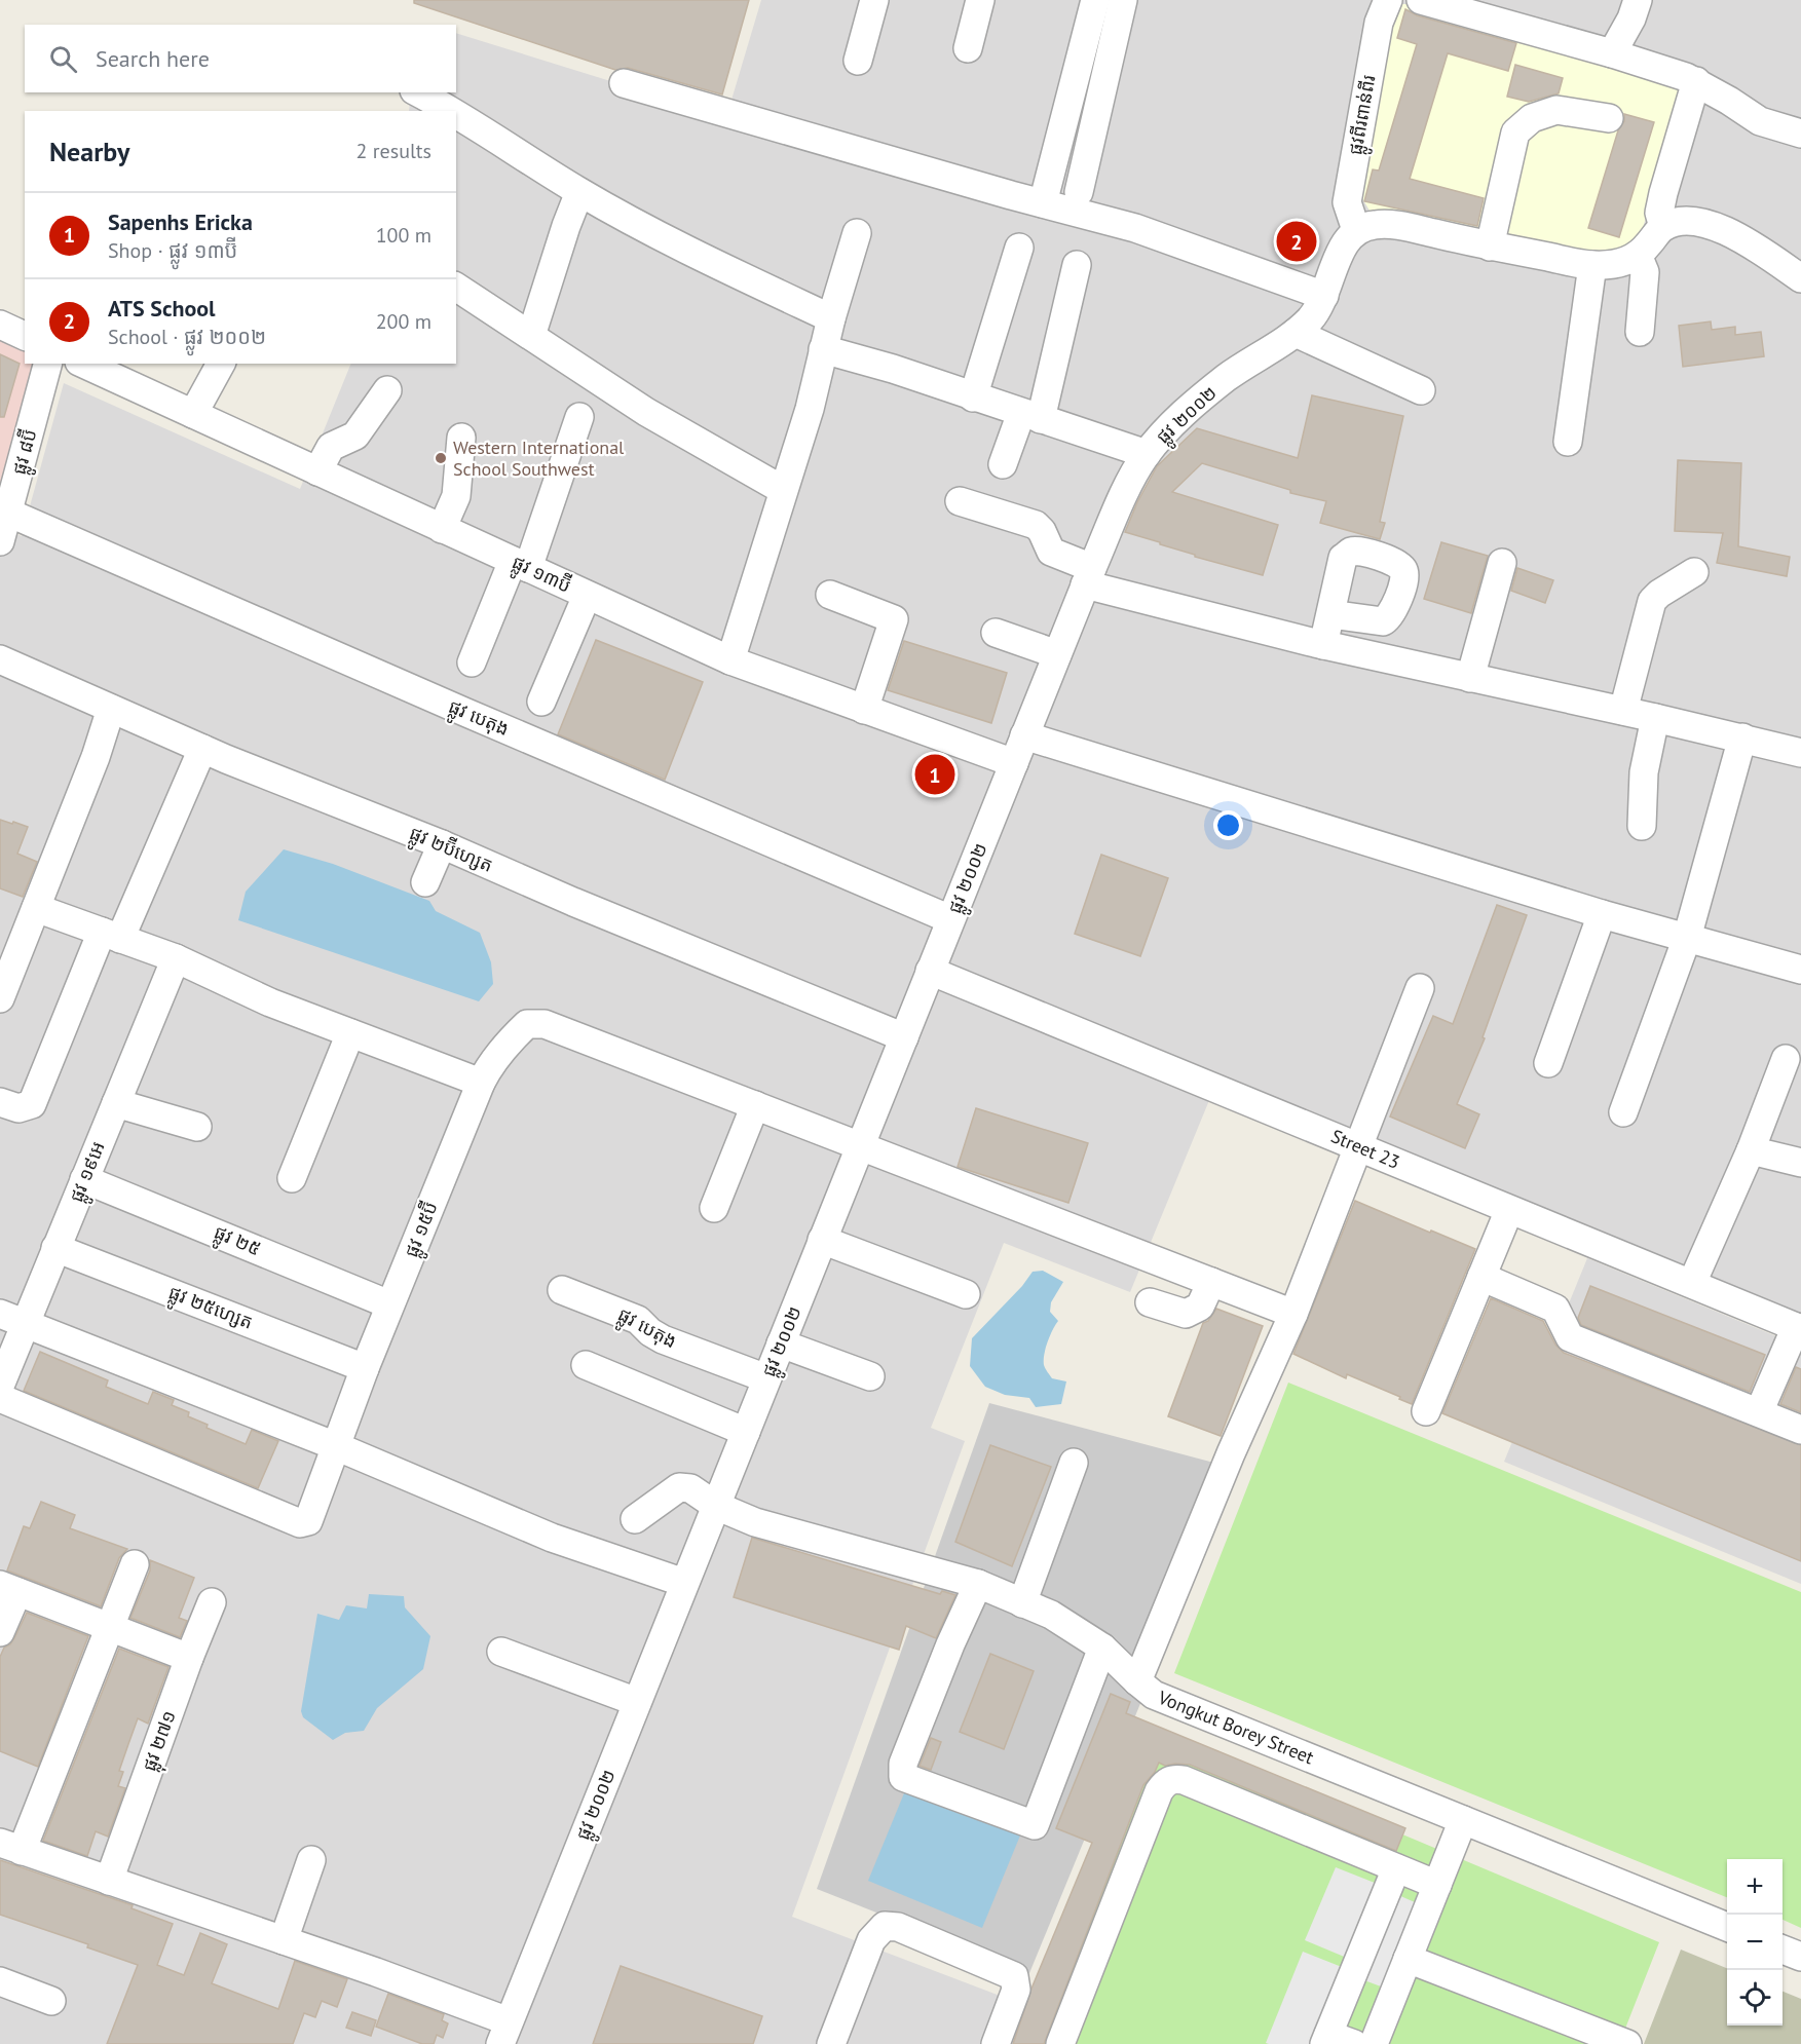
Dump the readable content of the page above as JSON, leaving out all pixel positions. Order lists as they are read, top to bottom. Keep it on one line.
{"streets":{"street":["ផ្លូវពីរពាន់ពីរ","ផ្លូវ ២០០២","ផ្លូវ ៨ប៊ី","ផ្លូវ ១៣ប៊ី","ផ្លូវ បេតុង","ផ្លូវ ២ប៊ីហ្សេត","Street 23","ផ្លូវ ១៩អេ","ផ្លូវ ១៥ប៊ី","ផ្លូវ ២៥","ផ្លូវ ២៥ហ្សេត","Vongkut Borey Street","ផ្លុវ ២៧១"]},"crossings":[["ផ្លូវពីរពាន់ពីរ","ផ្លូវ ២០០២"],["ផ្លូវ ២០០២","ផ្លូវ ១៣ប៊ី"],["ផ្លូវ ២០០២","ផ្លូវ បេតុង"],["ផ្លូវ ២០០២","ផ្លូវ ២ប៊ីហ្សេត"],["ផ្លូវ ២០០២","Street 23"],["ផ្លូវ ២០០២","Vongkut Borey Street"],["ផ្លូវ ៨ប៊ី","ផ្លូវ បេតុង"],["ផ្លូវ ១៩អេ","ផ្លូវ ២៥"],["ផ្លូវ ១៩អេ","ផ្លូវ ២៥ហ្សេត"],["ផ្លូវ ១៥ប៊ី","ផ្លូវ ២៥"],["ផ្លូវ ១៥ប៊ី","ផ្លូវ ២៥ហ្សេត"]],"places":["Western International School Southwest"],"page":{"search":"Search here","heading":["Nearby","2 results"],"list":[{"mark":"1","name":"Sapenhs Ericka","note":"Shop · ផ្លូវ ១៣ប៊ី","value":"100 m"},{"mark":"2","name":"ATS School","note":"School · ផ្លូវ ២០០២","value":"200 m"}],"pins":["2","1"],"map_buttons":["+","−"]}}
